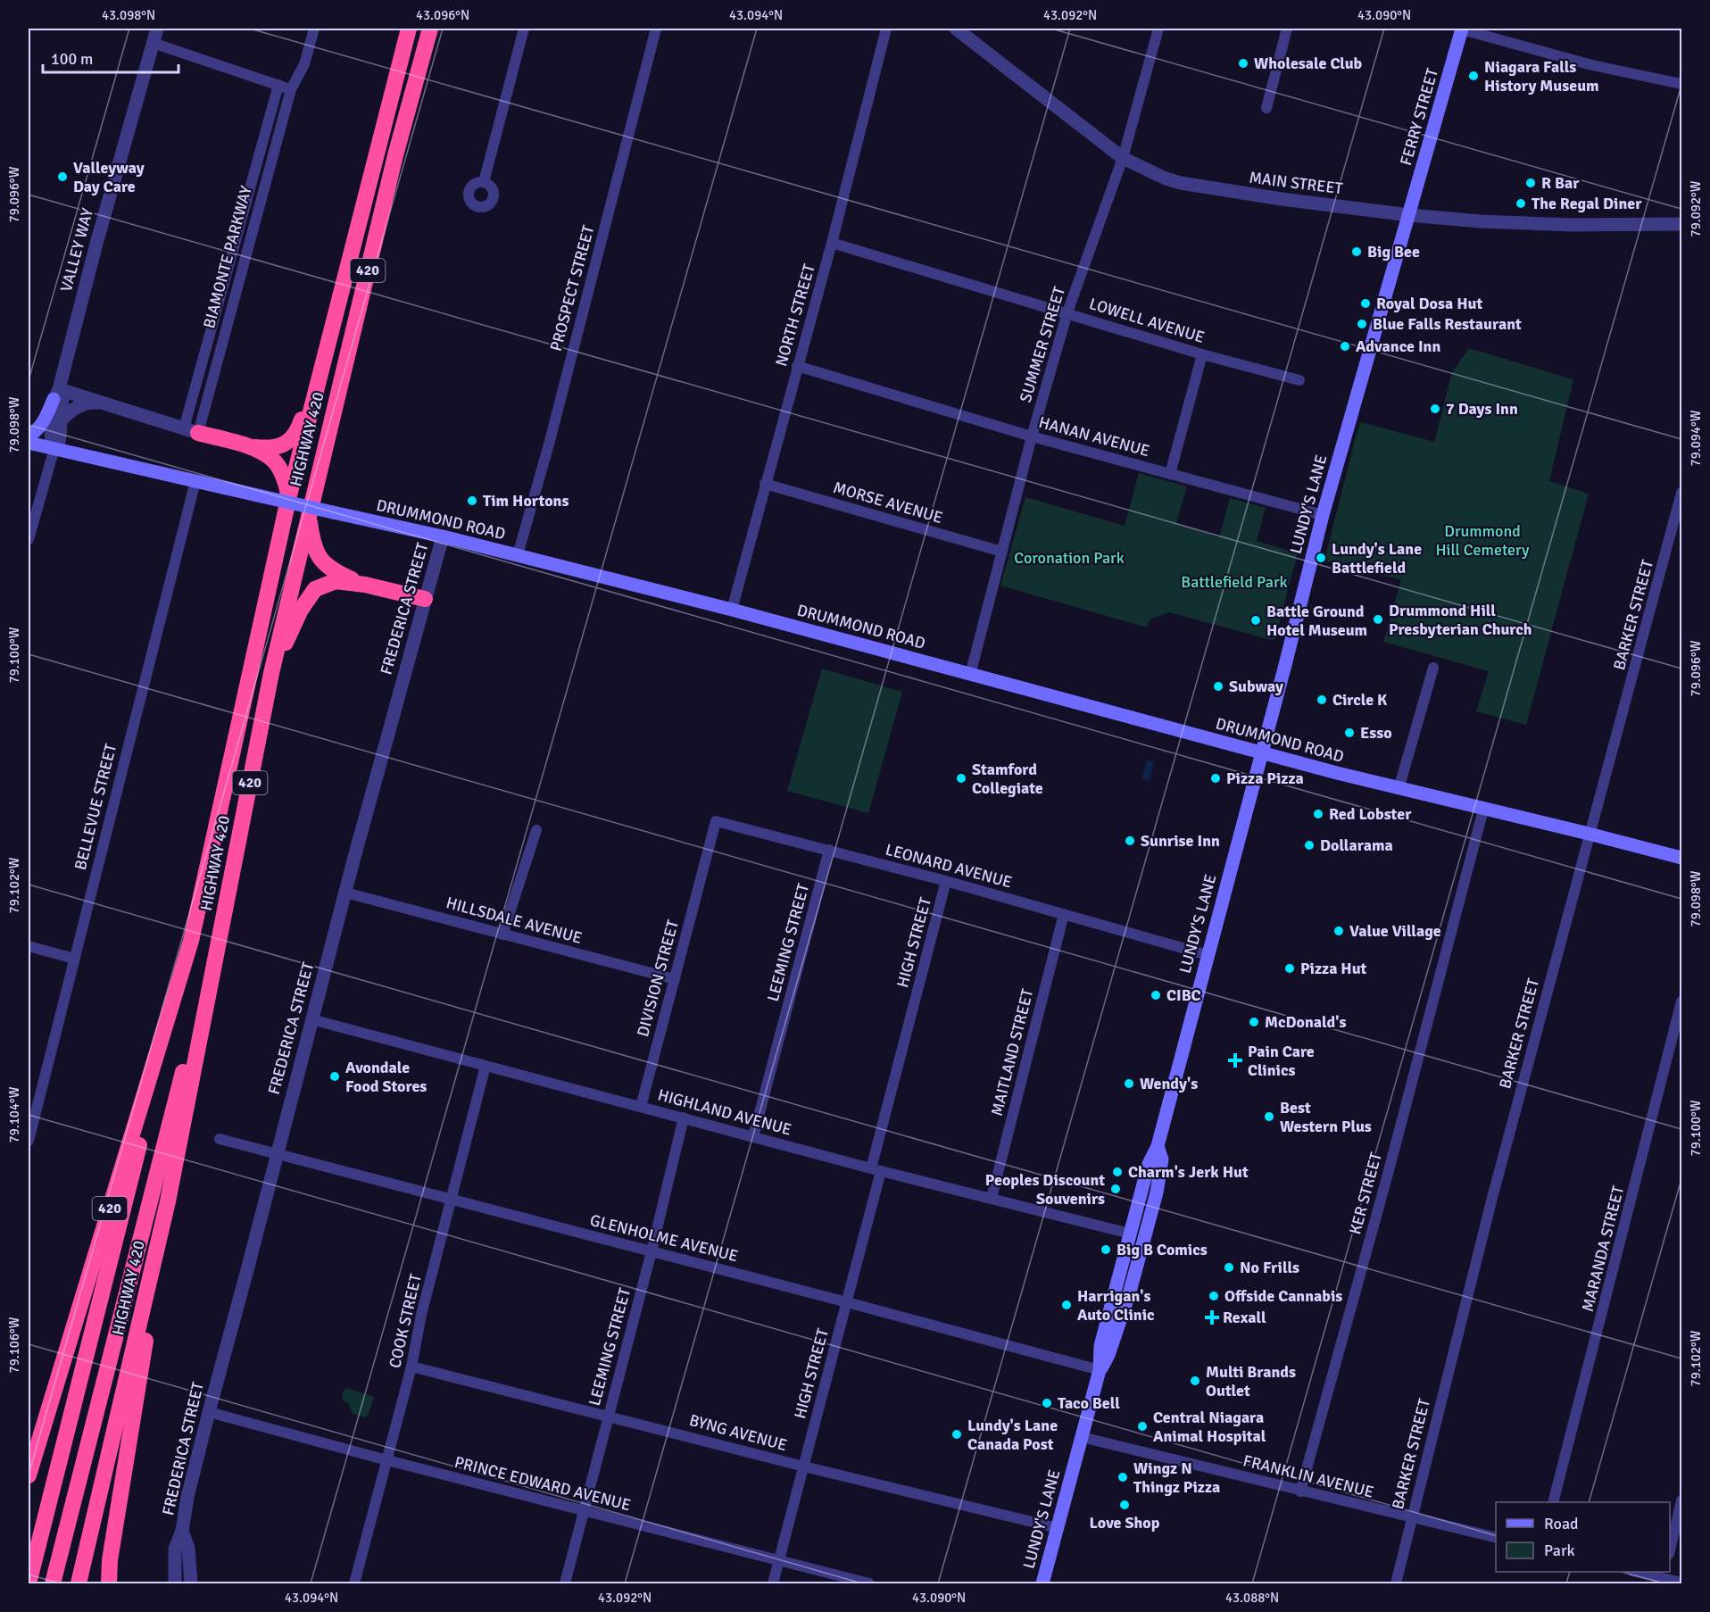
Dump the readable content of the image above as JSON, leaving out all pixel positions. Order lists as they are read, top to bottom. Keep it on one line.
{"streets":{"highway":["420","HIGHWAY 420"],"main road":["FERRY STREET","LUNDY'S LANE","DRUMMOND ROAD"],"street":["MAIN STREET","VALLEY WAY","BIAMONTE PARKWAY","PROSPECT STREET","NORTH STREET","LOWELL AVENUE","SUMMER STREET","HANAN AVENUE","MORSE AVENUE","FREDERICA STREET","BARKER STREET","BELLEVUE STREET","LEONARD AVENUE","HILLSDALE AVENUE","LEEMING STREET","HIGH STREET","DIVISION STREET","MAITLAND STREET","HIGHLAND AVENUE","KER STREET","GLENHOLME AVENUE","MARANDA STREET","COOK STREET","BYNG AVENUE","FRANKLIN AVENUE","PRINCE EDWARD AVENUE"]},"crossings":[["FERRY STREET","MAIN STREET"],["FERRY STREET","LUNDY'S LANE"],["MAIN STREET","SUMMER STREET"],["MAIN STREET","LUNDY'S LANE"],["VALLEY WAY","DRUMMOND ROAD"],["PROSPECT STREET","DRUMMOND ROAD"],["NORTH STREET","LOWELL AVENUE"],["NORTH STREET","HANAN AVENUE"],["NORTH STREET","MORSE AVENUE"],["NORTH STREET","DRUMMOND ROAD"],["LOWELL AVENUE","SUMMER STREET"],["SUMMER STREET","HANAN AVENUE"],["SUMMER STREET","MORSE AVENUE"],["SUMMER STREET","DRUMMOND ROAD"],["HANAN AVENUE","LUNDY'S LANE"],["LUNDY'S LANE","DRUMMOND ROAD"],["LUNDY'S LANE","LEONARD AVENUE"],["LUNDY'S LANE","HIGHLAND AVENUE"],["LUNDY'S LANE","GLENHOLME AVENUE"],["LUNDY'S LANE","BYNG AVENUE"],["LUNDY'S LANE","FRANKLIN AVENUE"],["DRUMMOND ROAD","FREDERICA STREET"],["DRUMMOND ROAD","BARKER STREET"],["DRUMMOND ROAD","BELLEVUE STREET"],["DRUMMOND ROAD","KER STREET"],["FREDERICA STREET","HILLSDALE AVENUE"],["FREDERICA STREET","HIGHLAND AVENUE"],["FREDERICA STREET","GLENHOLME AVENUE"],["FREDERICA STREET","PRINCE EDWARD AVENUE"],["BARKER STREET","FRANKLIN AVENUE"],["LEONARD AVENUE","LEEMING STREET"],["LEONARD AVENUE","HIGH STREET"],["LEONARD AVENUE","DIVISION STREET"],["LEONARD AVENUE","MAITLAND STREET"],["HILLSDALE AVENUE","DIVISION STREET"],["LEEMING STREET","HIGHLAND AVENUE"],["LEEMING STREET","GLENHOLME AVENUE"],["LEEMING STREET","BYNG AVENUE"],["LEEMING STREET","PRINCE EDWARD AVENUE"],["HIGH STREET","HIGHLAND AVENUE"],["HIGH STREET","GLENHOLME AVENUE"],["HIGH STREET","BYNG AVENUE"],["HIGH STREET","PRINCE EDWARD AVENUE"],["DIVISION STREET","HIGHLAND AVENUE"],["MAITLAND STREET","HIGHLAND AVENUE"],["HIGHLAND AVENUE","COOK STREET"],["KER STREET","FRANKLIN AVENUE"],["GLENHOLME AVENUE","COOK STREET"],["COOK STREET","BYNG AVENUE"],["COOK STREET","PRINCE EDWARD AVENUE"]],"parks":["Drummond Hill Cemetery","Coronation Park","Battlefield Park"],"places":{"other":["Wholesale Club","Niagara Falls History Museum","Valleyway Day Care","R Bar","The Regal Diner","Big Bee","Royal Dosa Hut","Blue Falls Restaurant","Advance Inn","7 Days Inn","Tim Hortons","Lundy's Lane Battlefield","Drummond Hill Presbyterian Church","Battle Ground Hotel Museum","Subway","Circle K","Esso","Stamford Collegiate","Pizza Pizza","Red Lobster","Sunrise Inn","Dollarama","Value Village","Pizza Hut","CIBC","McDonald's","Avondale Food Stores","Wendy's","Best Western Plus","Charm's Jerk Hut","Peoples Discount Souvenirs","Big B Comics","No Frills","Offside Cannabis","Harrigan's Auto Clinic","Multi Brands Outlet","Taco Bell","Central Niagara Animal Hospital","Lundy's Lane Canada Post","Wingz N Thingz Pizza","Love Shop"],"health":["Pain Care Clinics","Rexall"]},"legend":["Road","Park"],"scale_bar":"100 m","coordinates":["43.098°N","43.096°N","43.094°N","43.092°N","43.090°N","79.096°W","79.092°W","79.098°W","79.094°W","79.100°W","79.102°W","79.104°W","79.106°W","43.088°N"]}
